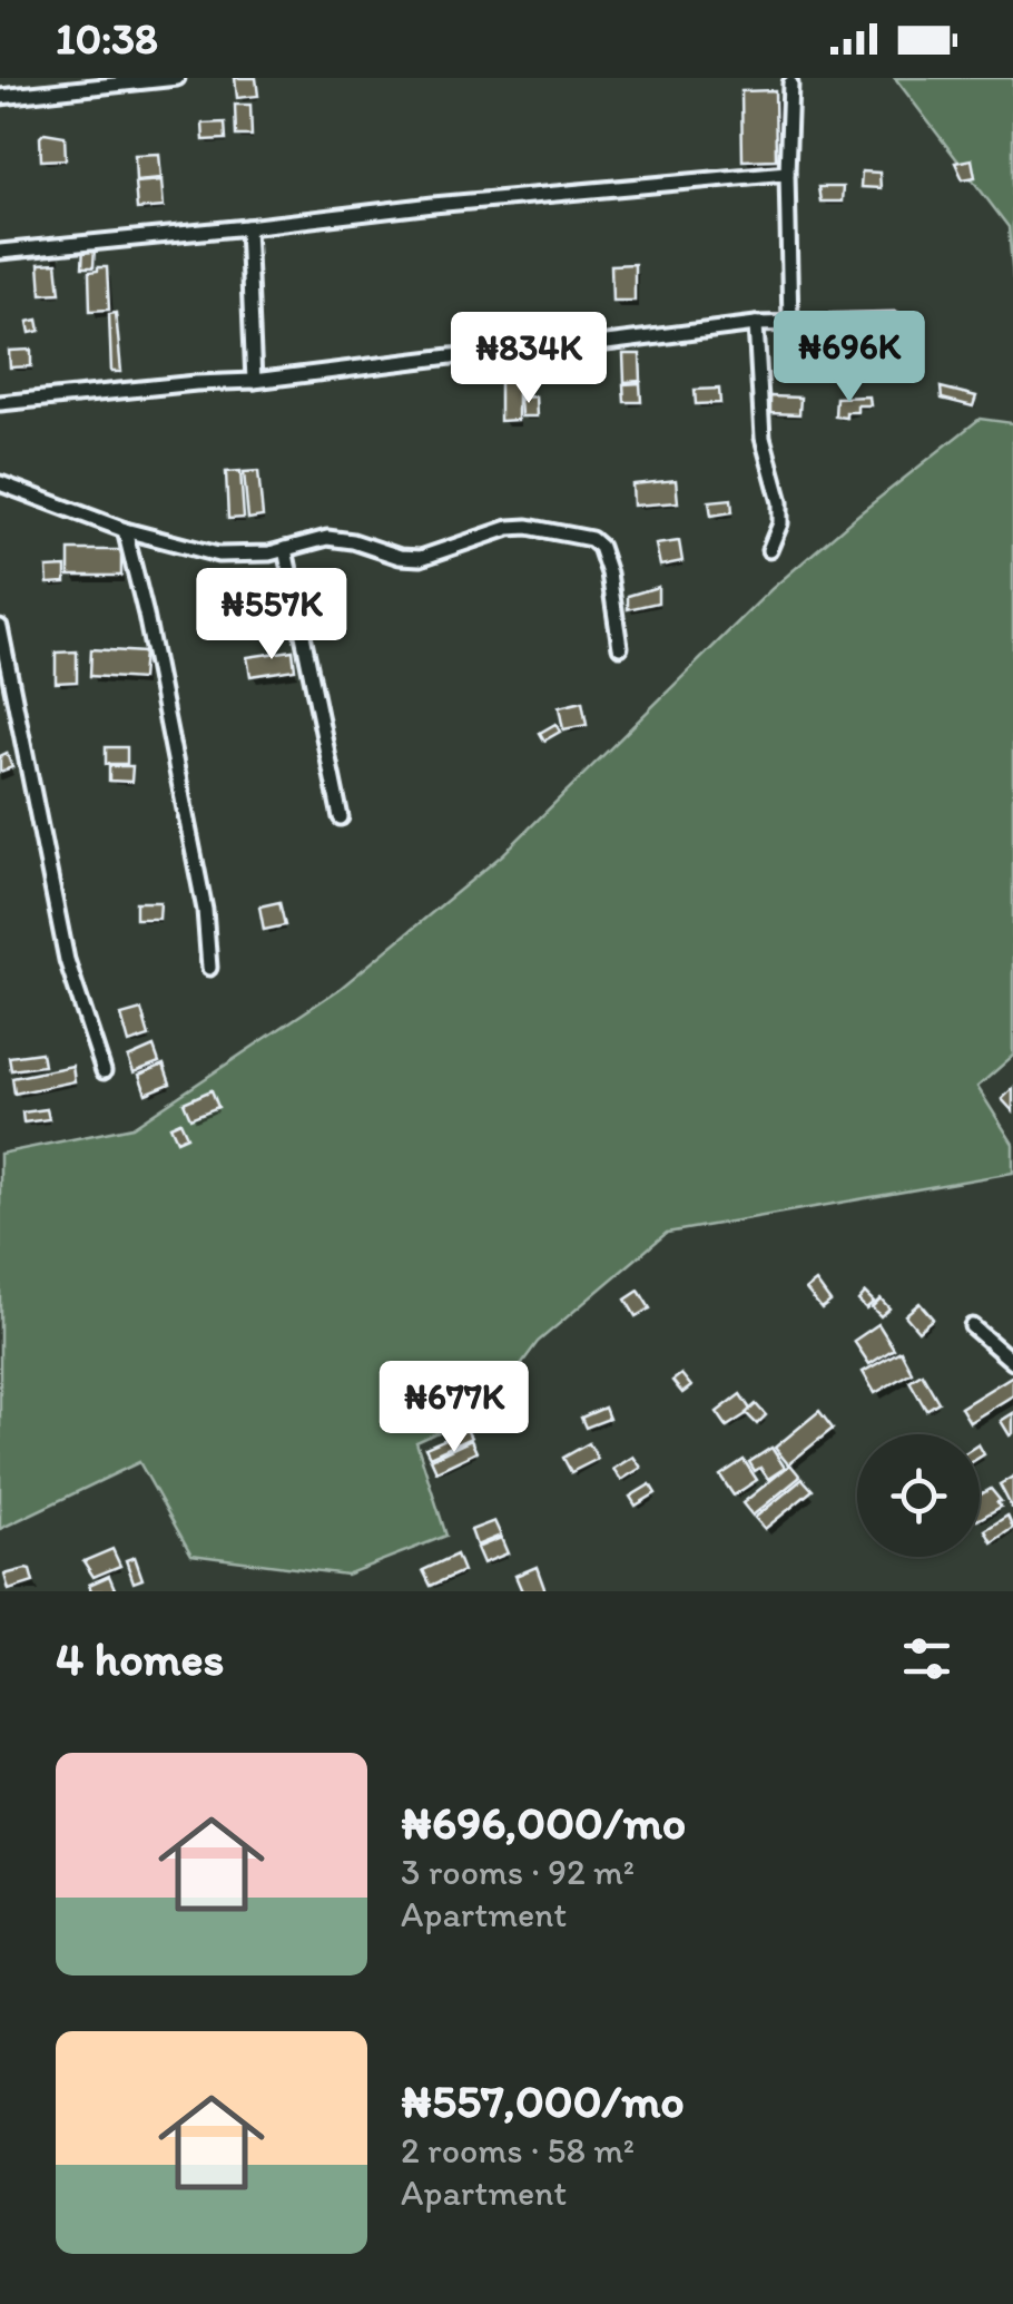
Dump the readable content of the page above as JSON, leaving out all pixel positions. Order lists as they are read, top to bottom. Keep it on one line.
{"page":{"status":"10:38","price":["₦696K","₦834K","₦557K","₦677K"],"heading":"4 homes","list":[{"name":"₦696,000/mo","note":"3 rooms · 92 m² · Apartment"},{"name":"₦557,000/mo","note":"2 rooms · 58 m² · Apartment"}]}}
